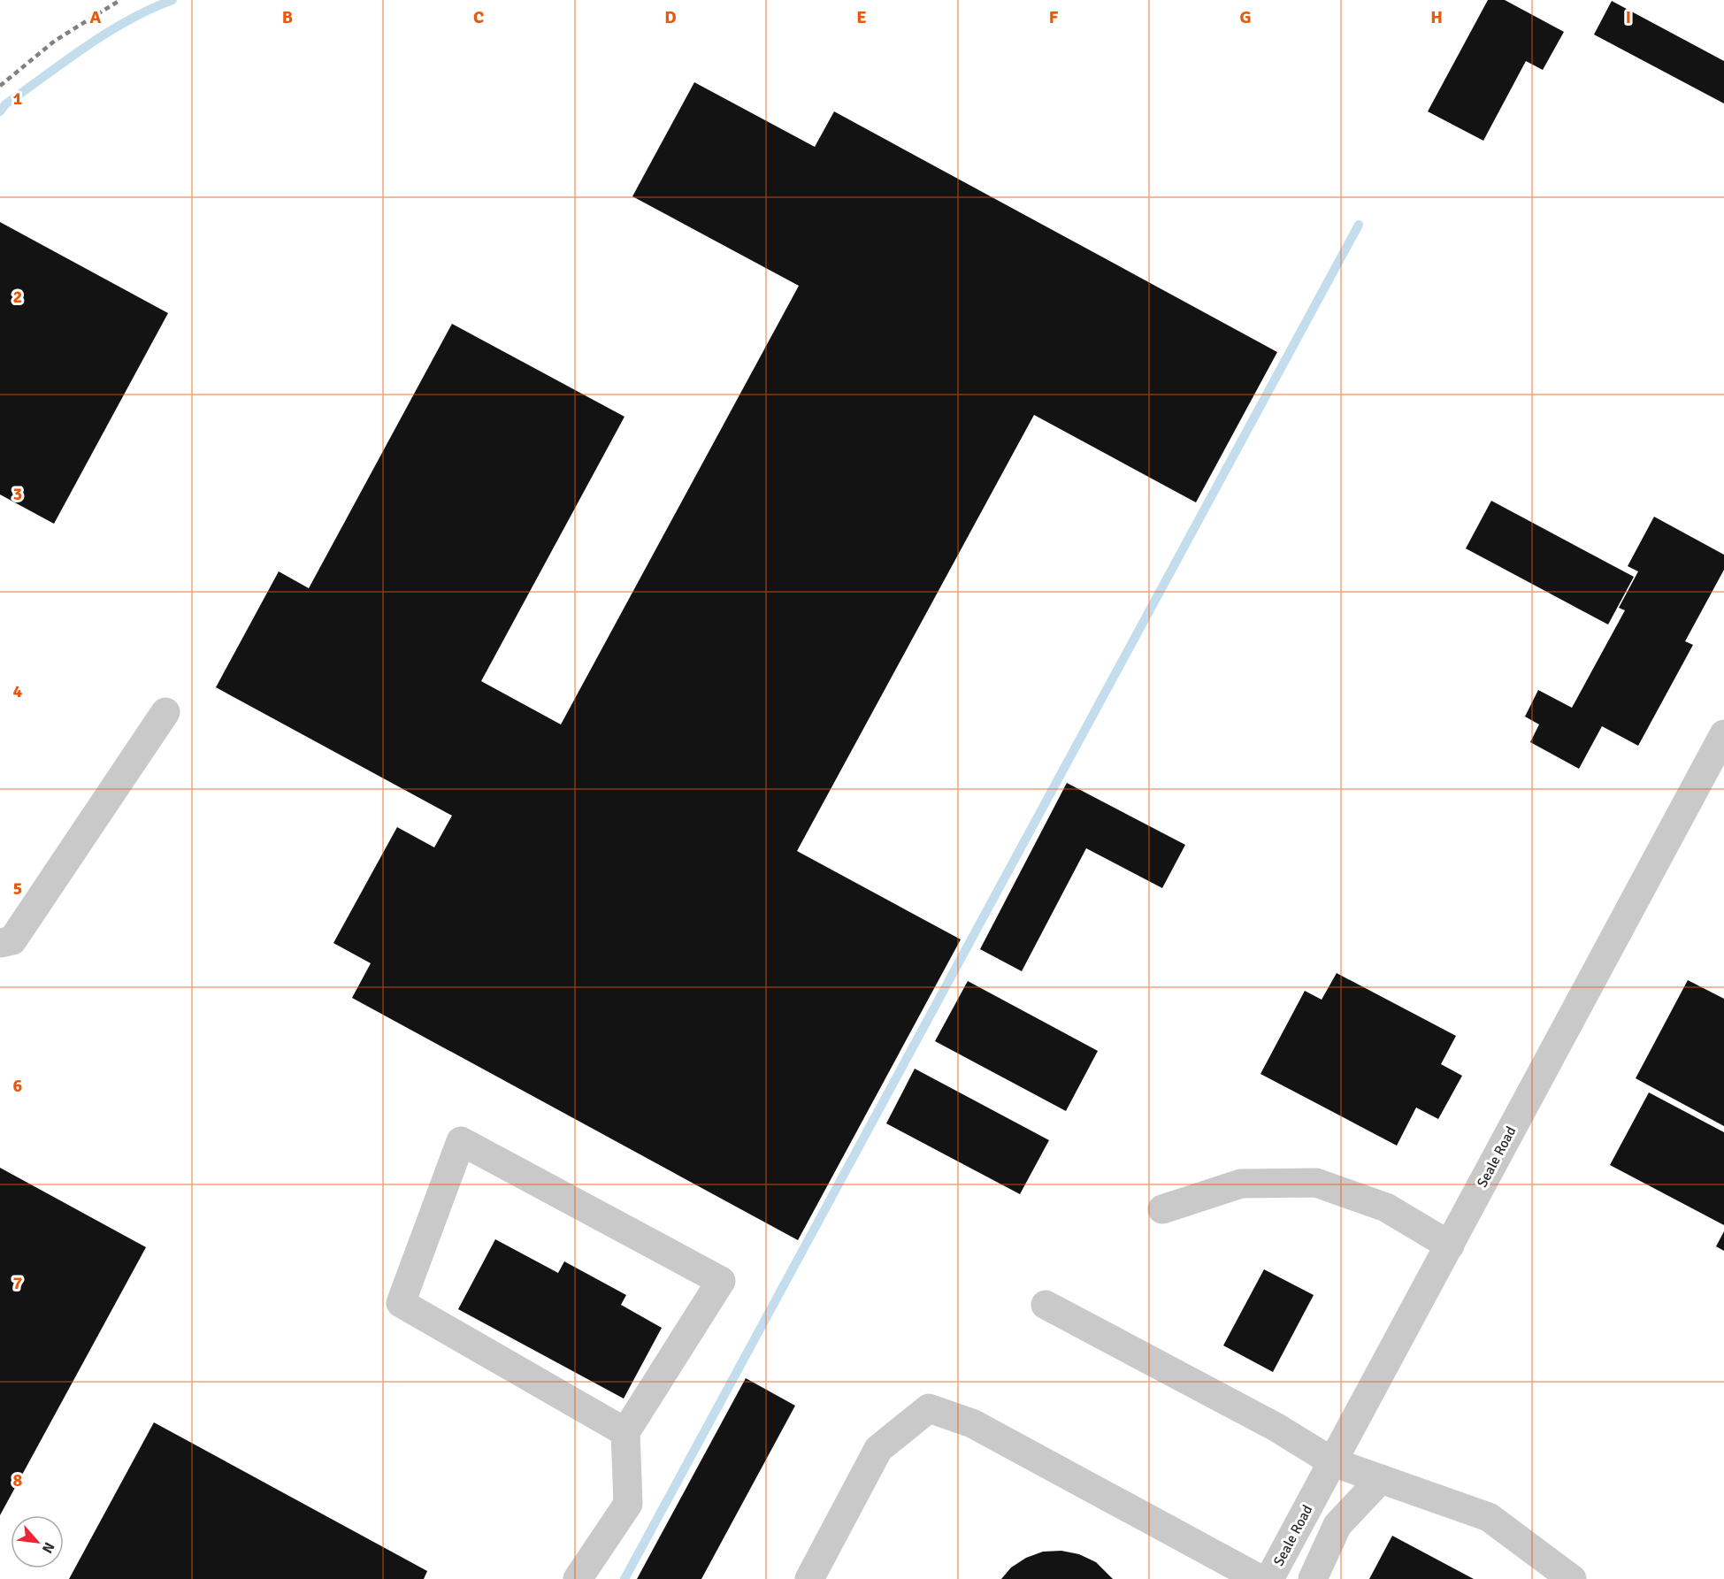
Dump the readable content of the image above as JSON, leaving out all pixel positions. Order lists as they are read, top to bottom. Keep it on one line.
{"streets":{"street":["Seale Road"]},"north":"bottom right","grid":{"columns":["A","B","C","D","E","F","G","H","I"],"rows":["1","2","3","4","5","6","7","8"]}}
